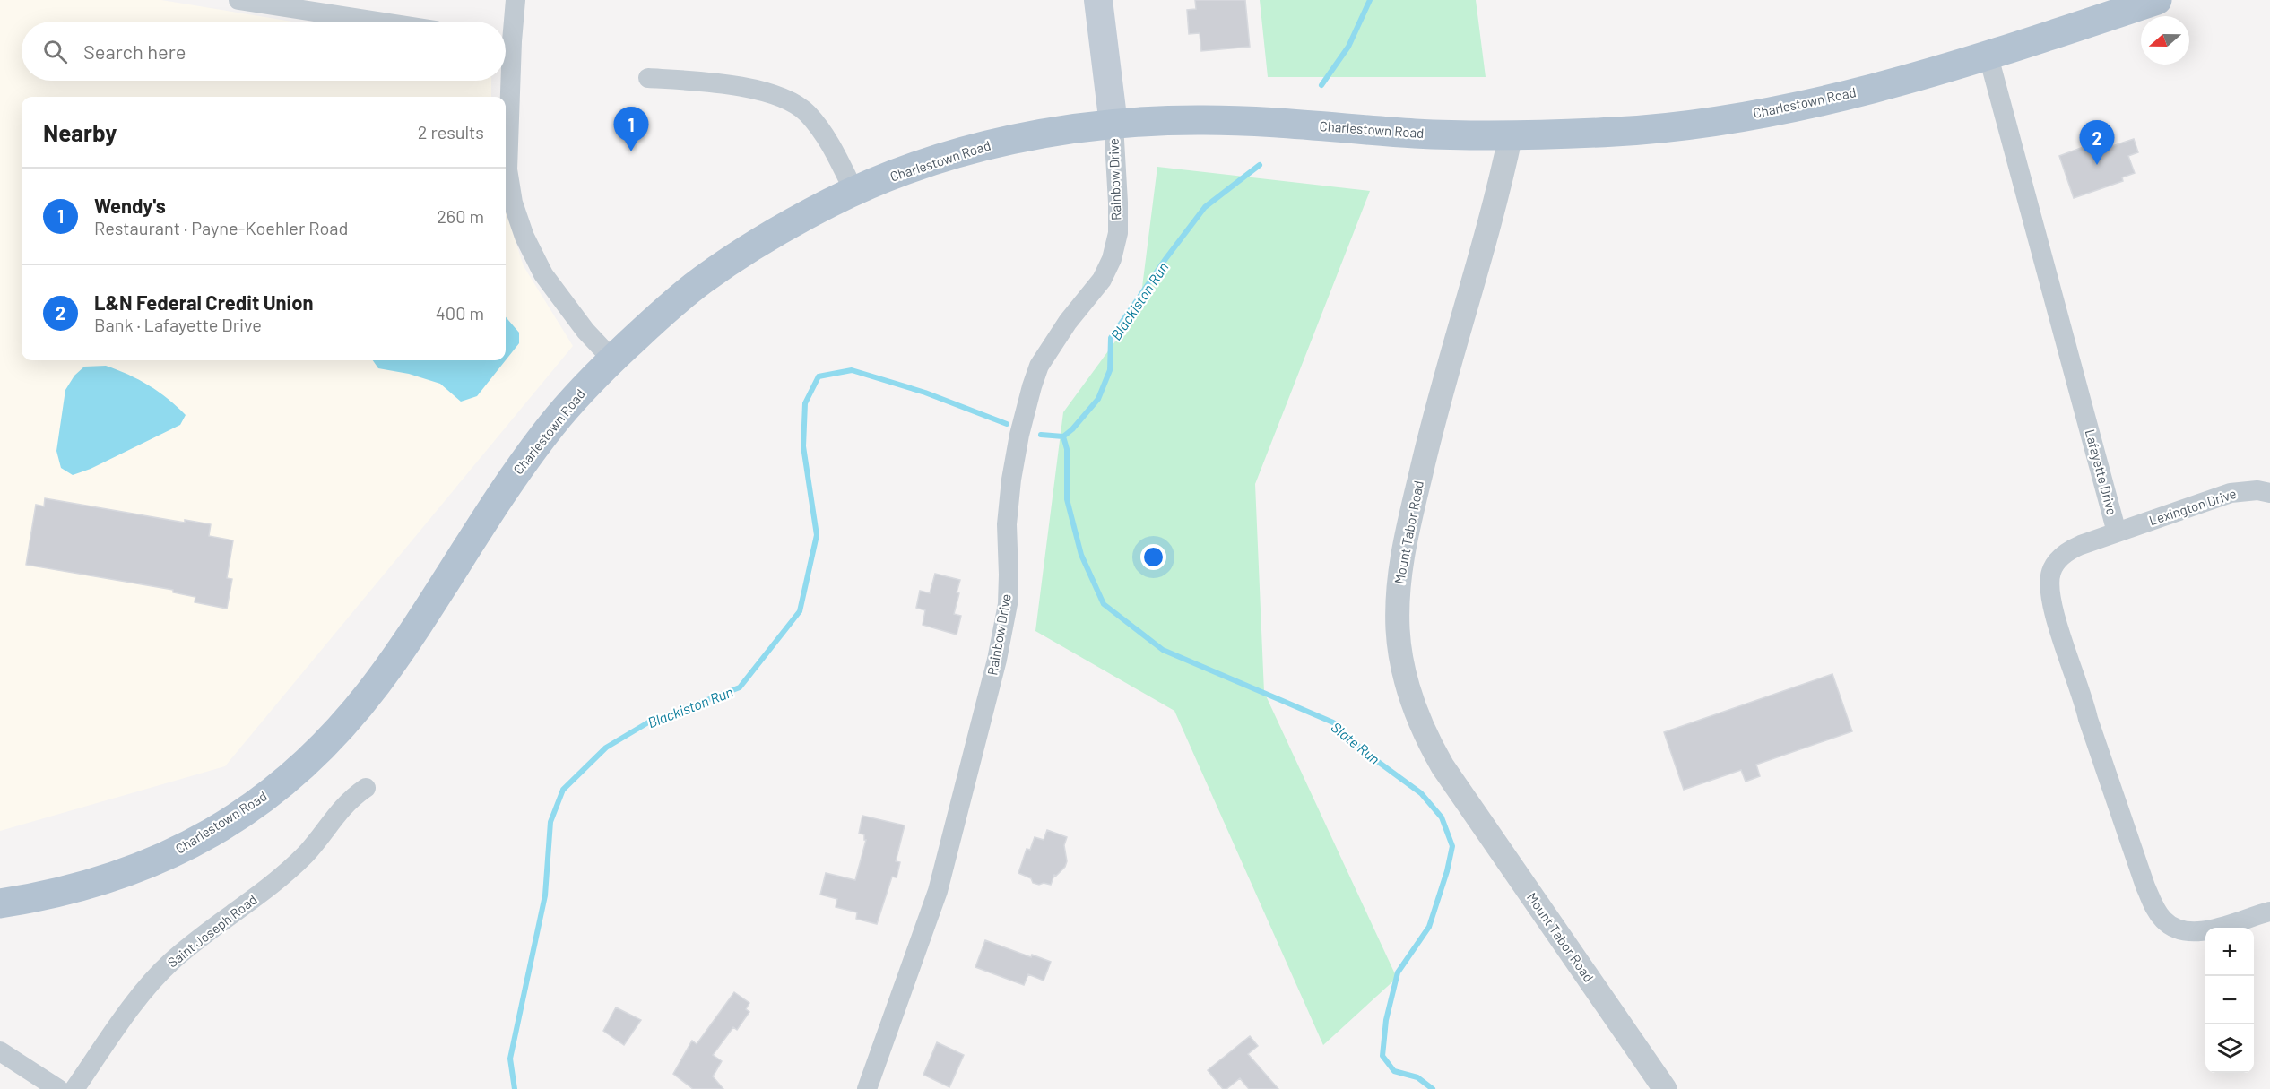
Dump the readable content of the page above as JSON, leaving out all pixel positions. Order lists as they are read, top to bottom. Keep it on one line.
{"streets":{"main road":["Charlestown Road"],"street":["Rainbow Drive","Lafayette Drive","Lexington Drive","Mount Tabor Road","Saint Joseph Road"]},"crossings":[["Charlestown Road","Rainbow Drive"],["Charlestown Road","Lafayette Drive"],["Charlestown Road","Mount Tabor Road"],["Lafayette Drive","Lexington Drive"]],"water":["Blackiston Run","Slate Run"],"north":"left","page":{"search":"Search here","heading":["Nearby","2 results"],"pins":["1","2"],"list":[{"mark":"1","name":"Wendy's","note":"Restaurant · Payne-Koehler Road","value":"260 m"},{"mark":"2","name":"L&N Federal Credit Union","note":"Bank · Lafayette Drive","value":"400 m"}],"map_buttons":["+","−"]}}
